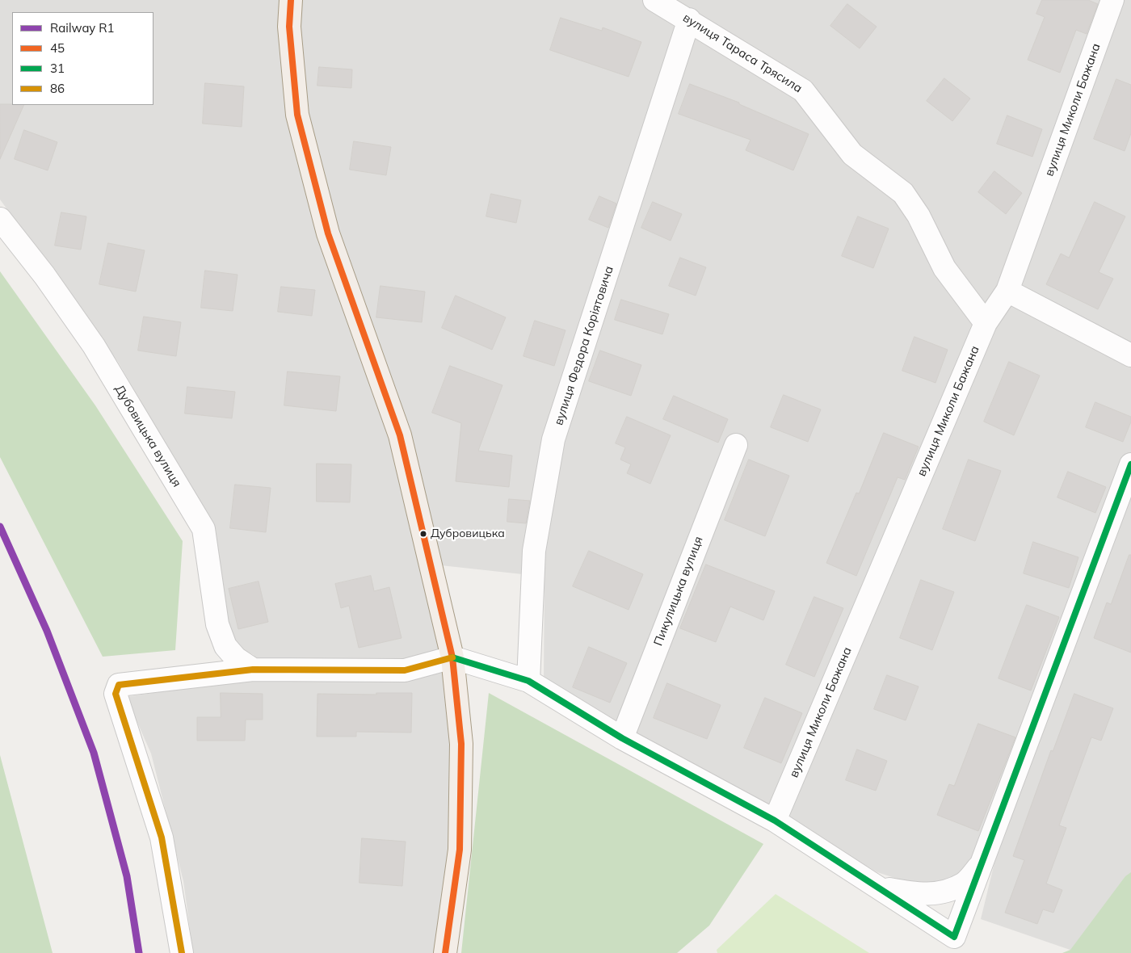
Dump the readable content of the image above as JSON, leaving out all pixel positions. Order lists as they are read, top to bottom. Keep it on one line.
{"streets":{"street":["вулиця Тараса Трясила","вулиця Миколи Бажана","вулиця Федора Коріятовича","Дубовицька вулиця","Пикулицька вулиця"]},"crossings":[["вулиця Тараса Трясила","вулиця Миколи Бажана"],["вулиця Тараса Трясила","вулиця Федора Коріятовича"]],"places":["Дубровицька"],"lines":["transit line 45","transit line 31","rail line R1","transit line 86"],"legend":["Railway R1","45","31","86"]}
